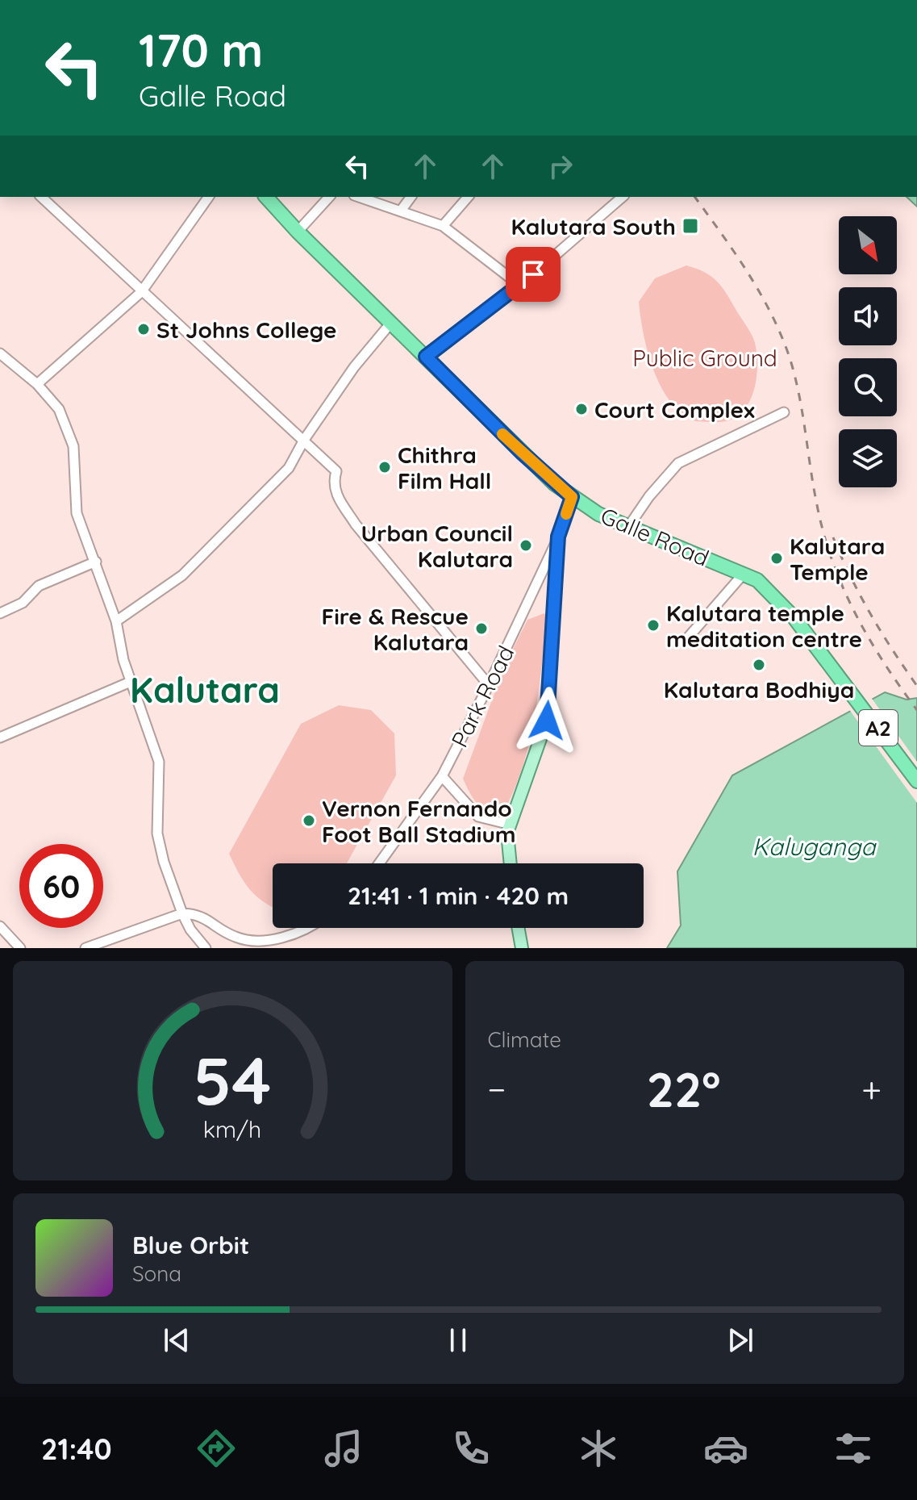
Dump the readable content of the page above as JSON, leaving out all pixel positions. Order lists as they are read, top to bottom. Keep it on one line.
{"streets":{"highway":["Galle Road","A2"],"street":["Park Road"]},"districts":["Kalutara"],"water":["Kaluganga"],"parks":["Public Ground"],"places":{"transit":["Kalutara South"],"other":["St Johns College","Court Complex","Chithra Film Hall","Urban Council Kalutara","Kalutara Temple","Kalutara temple meditation centre","Fire & Rescue Kalutara","Kalutara Bodhiya","Vernon Fernando Foot Ball Stadium"]},"north":"bottom right","page":{"turn":["170 m","Galle Road"],"limit":"60","trip":"21:41 · 1 min · 420 m","tile":"Climate","heat":["−","22°","+"],"song":["Blue Orbit","Sona"],"tabs":"21:40","gauge":["54","km/h"]}}
